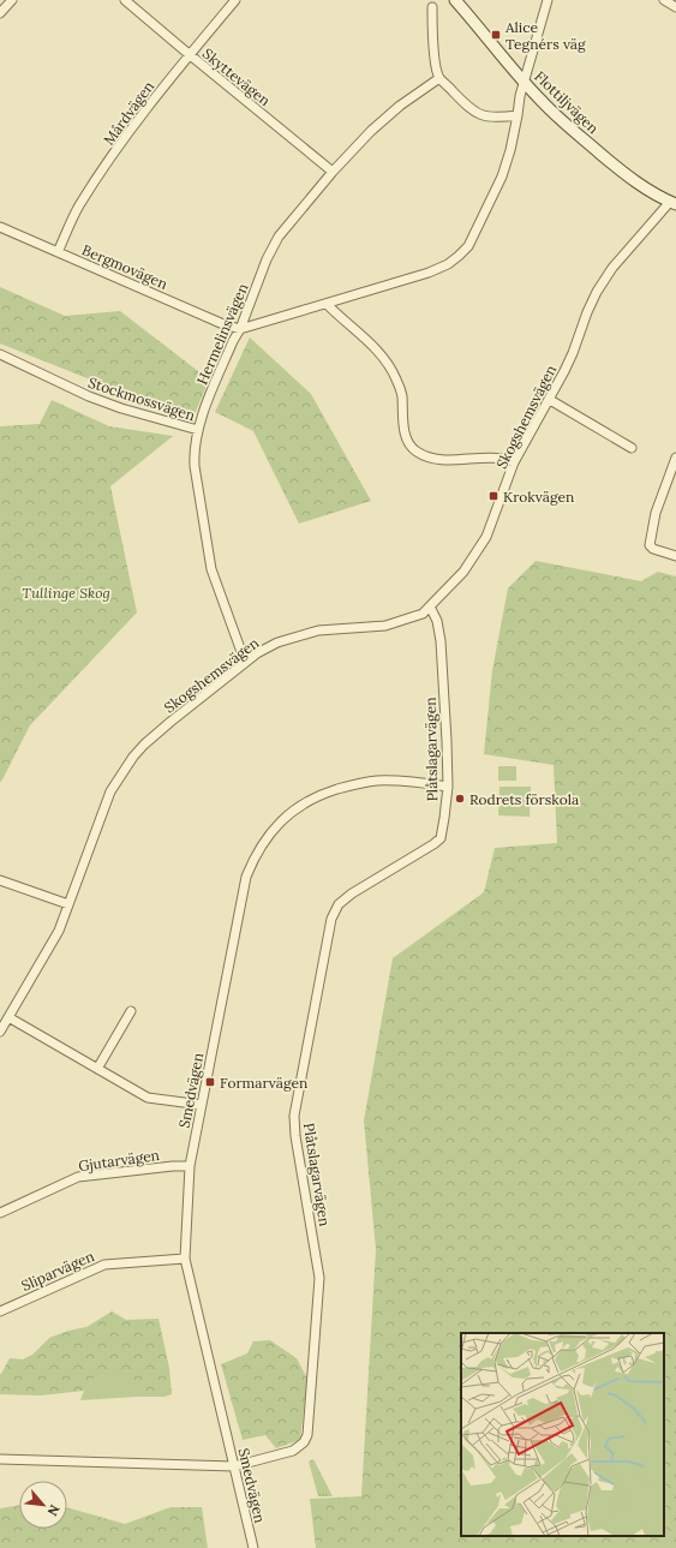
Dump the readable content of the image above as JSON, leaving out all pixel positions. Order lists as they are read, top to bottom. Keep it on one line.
{"streets":{"street":["Skyttevägen","Flottiljvägen","Mårdvägen","Bergmovägen","Hermelinsvägen","Stockmossvägen","Skogshemsvägen","Plåtslagarvägen","Smedvägen","Gjutarvägen","Sliparvägen"]},"crossings":[["Skyttevägen","Mårdvägen"],["Skyttevägen","Hermelinsvägen"],["Flottiljvägen","Skogshemsvägen"],["Mårdvägen","Bergmovägen"],["Bergmovägen","Hermelinsvägen"],["Hermelinsvägen","Stockmossvägen"],["Hermelinsvägen","Skogshemsvägen"],["Skogshemsvägen","Plåtslagarvägen"],["Plåtslagarvägen","Smedvägen"],["Smedvägen","Gjutarvägen"],["Smedvägen","Sliparvägen"]],"parks":["Tullinge Skog"],"places":{"transit":["Alice Tegnérs väg","Krokvägen","Formarvägen"],"other":["Rodrets förskola"]},"north":"bottom right"}
